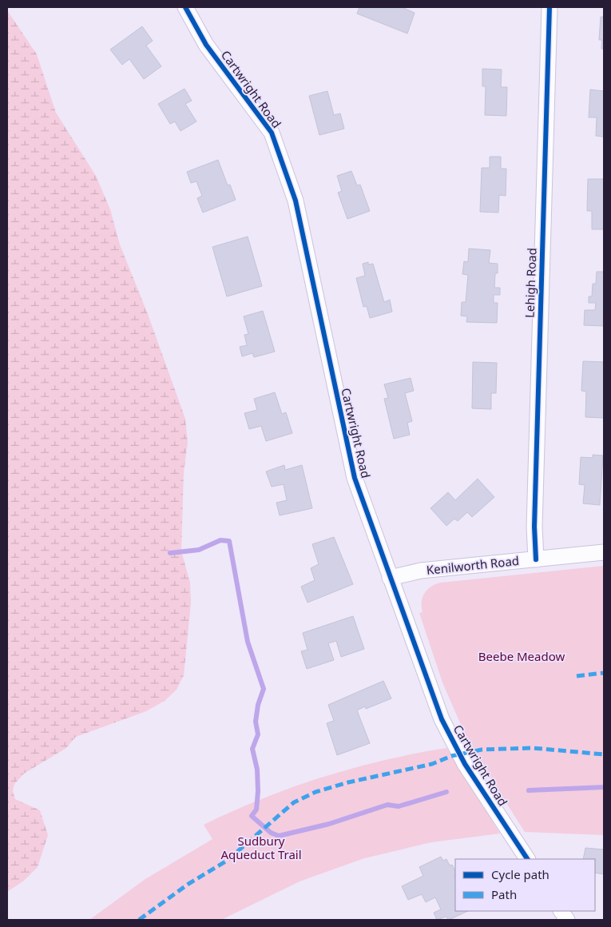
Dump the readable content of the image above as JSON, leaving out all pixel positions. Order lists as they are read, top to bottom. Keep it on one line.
{"streets":{"street":["Cartwright Road","Lehigh Road","Kenilworth Road"]},"crossings":[["Cartwright Road","Kenilworth Road"],["Lehigh Road","Kenilworth Road"]],"parks":["Beebe Meadow","Sudbury Aqueduct Trail"],"legend":["Cycle path","Path"]}
